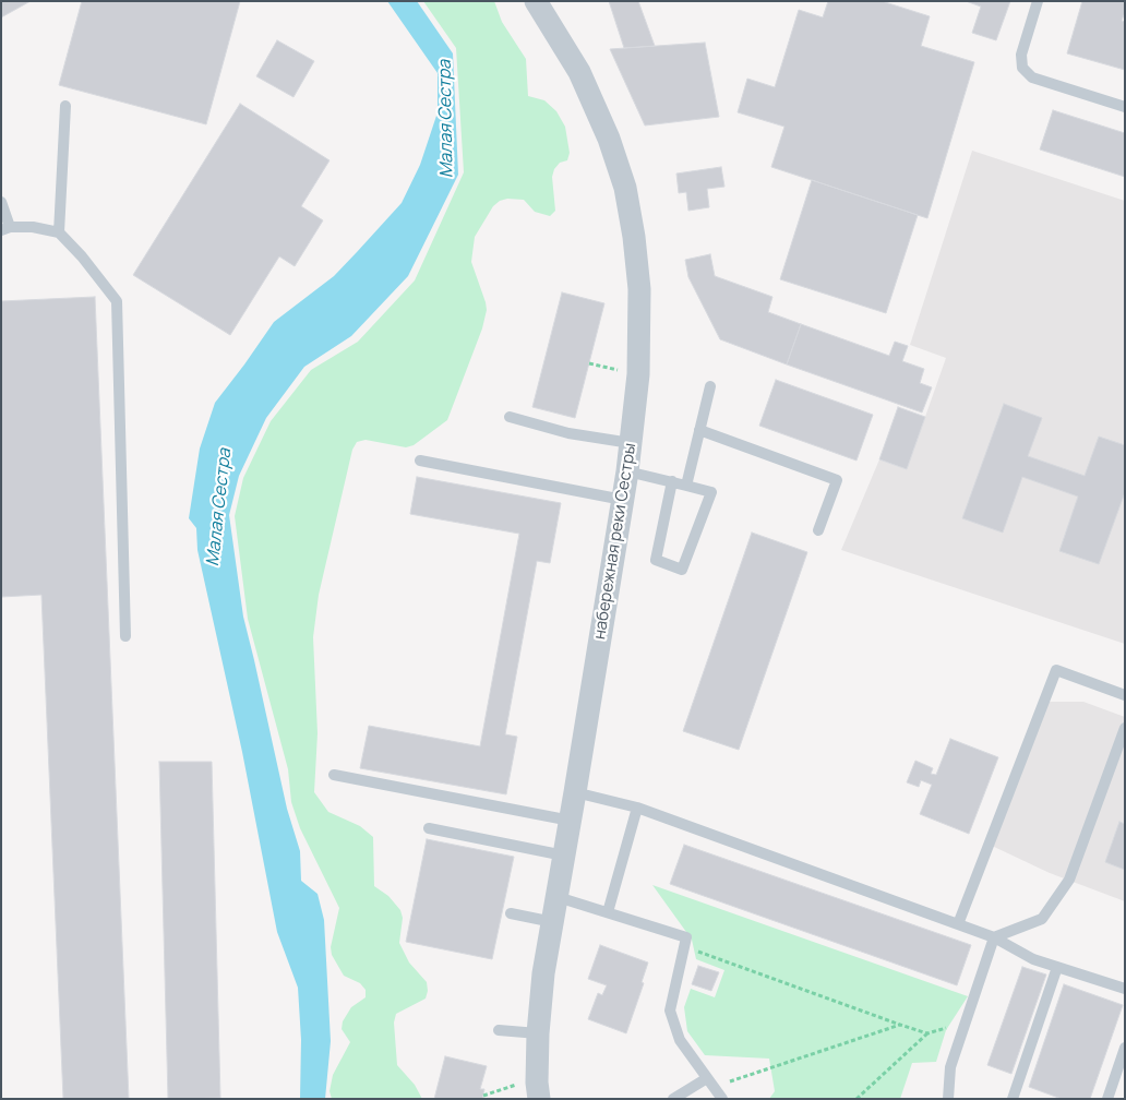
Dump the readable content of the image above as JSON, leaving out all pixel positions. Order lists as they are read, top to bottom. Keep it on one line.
{"streets":{"street":["набережная реки Сестры"]},"water":["Малая Сестра"]}
